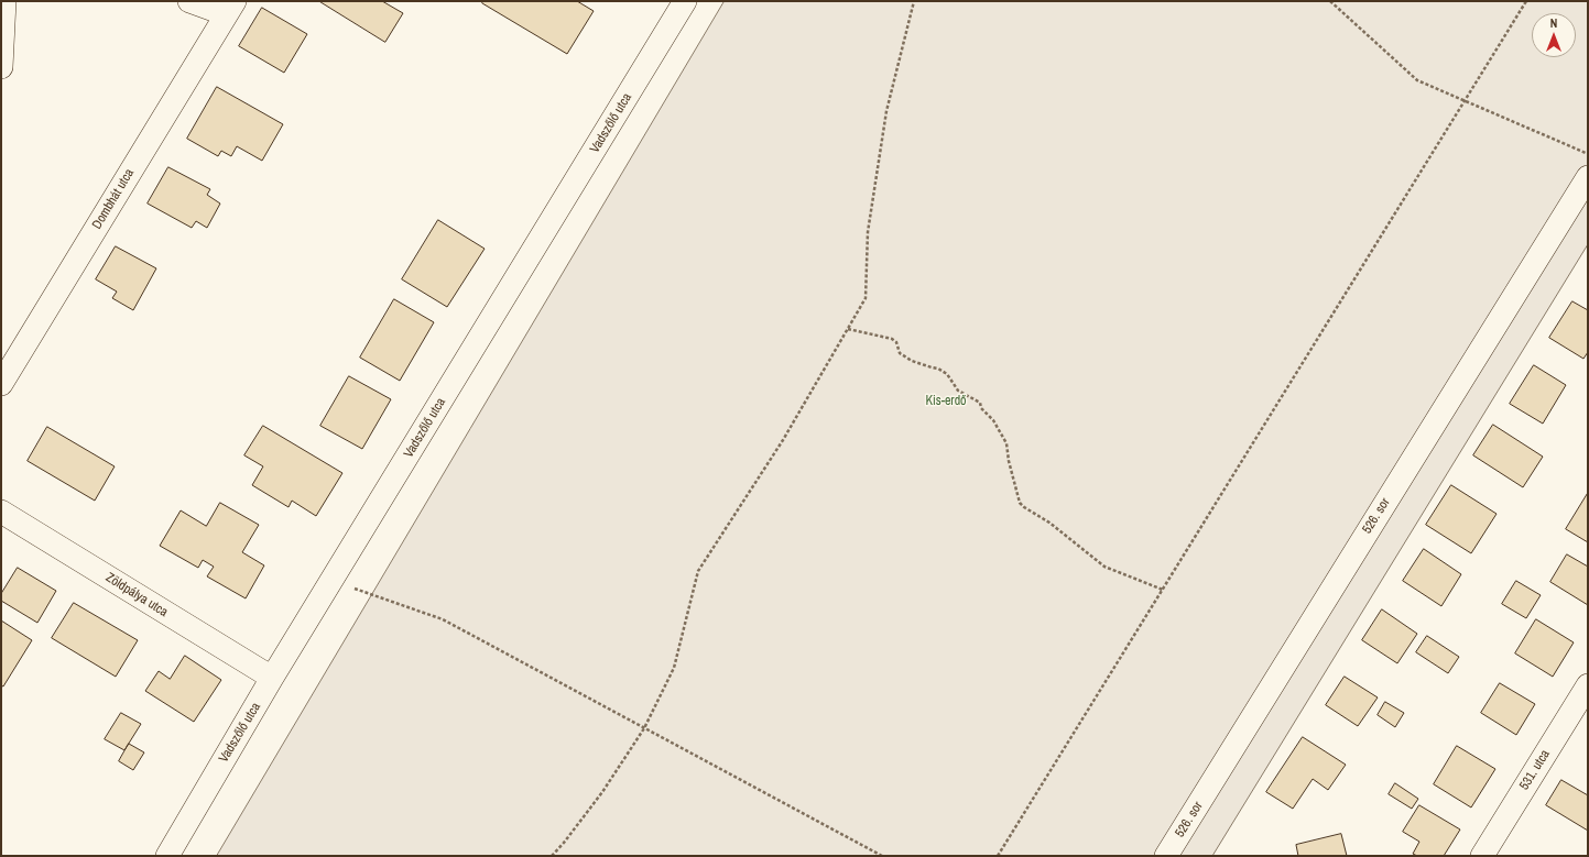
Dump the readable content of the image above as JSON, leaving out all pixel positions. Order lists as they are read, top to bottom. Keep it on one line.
{"streets":{"street":["Vadszőlő utca","Dombhát utca","526. sor","Zöldpálya utca","531. utca"]},"crossings":[["Vadszőlő utca","Zöldpálya utca"]],"parks":["Kis-erdő"],"north":"top"}
